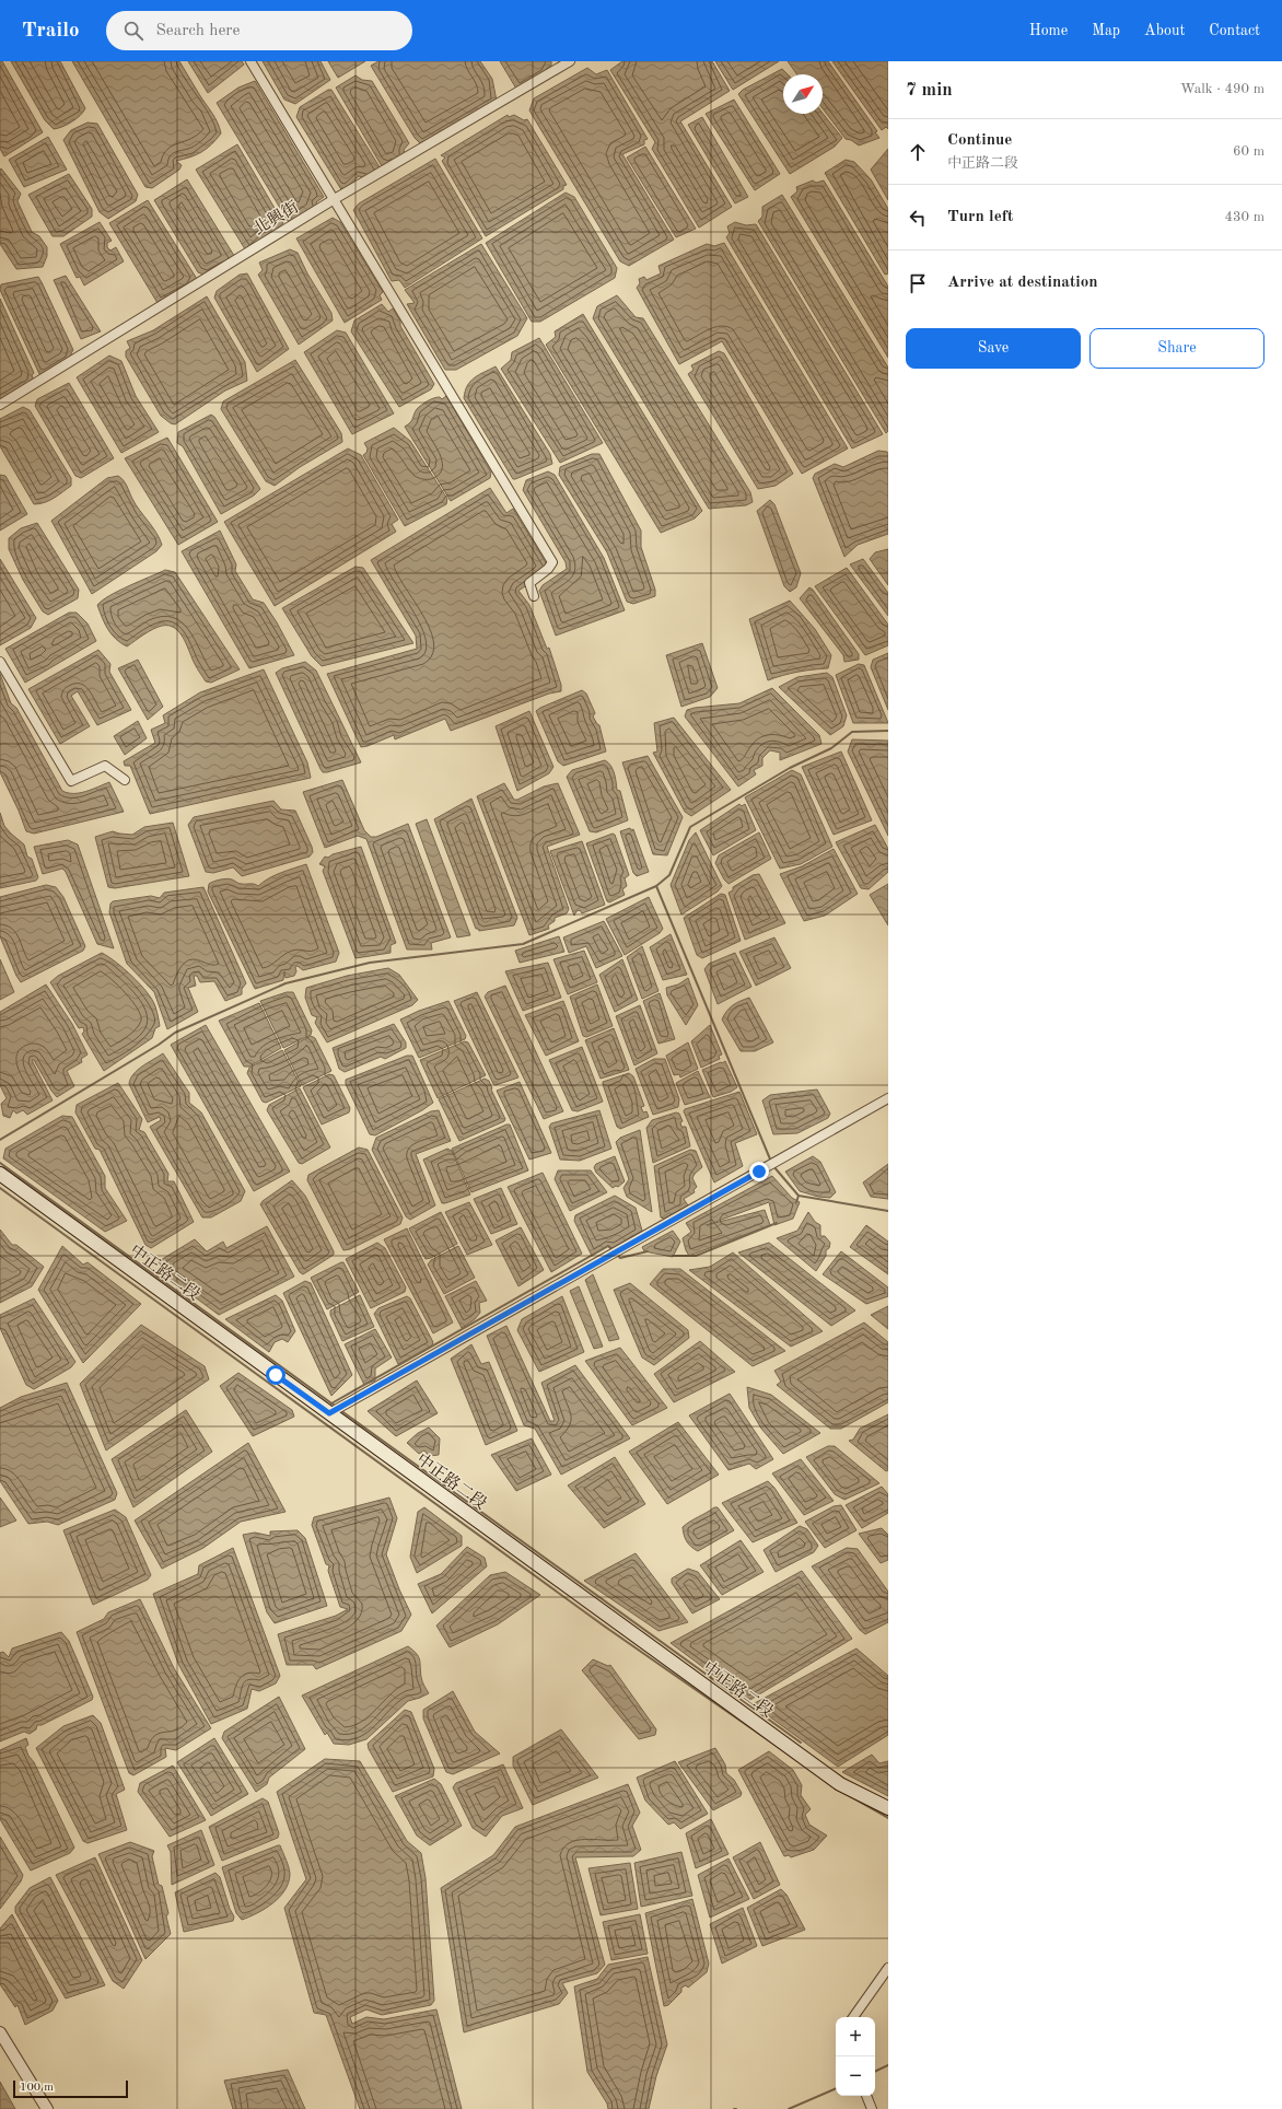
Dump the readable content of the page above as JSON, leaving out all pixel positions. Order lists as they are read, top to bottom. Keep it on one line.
{"streets":{"main road":["中正路二段"],"street":["北興街"]},"scale_bar":"100 m","north":"top right","page":{"header":"Trailo","search":"Search here","nav":["Home","Map","About","Contact"],"heading":["7 min","Walk · 490 m"],"list":[["Continue","中正路二段","60 m"],["Turn left","430 m"],"Arrive at destination"],"buttons":["Save","Share"],"map_buttons":["+","−"],"scale":"100 m"}}
